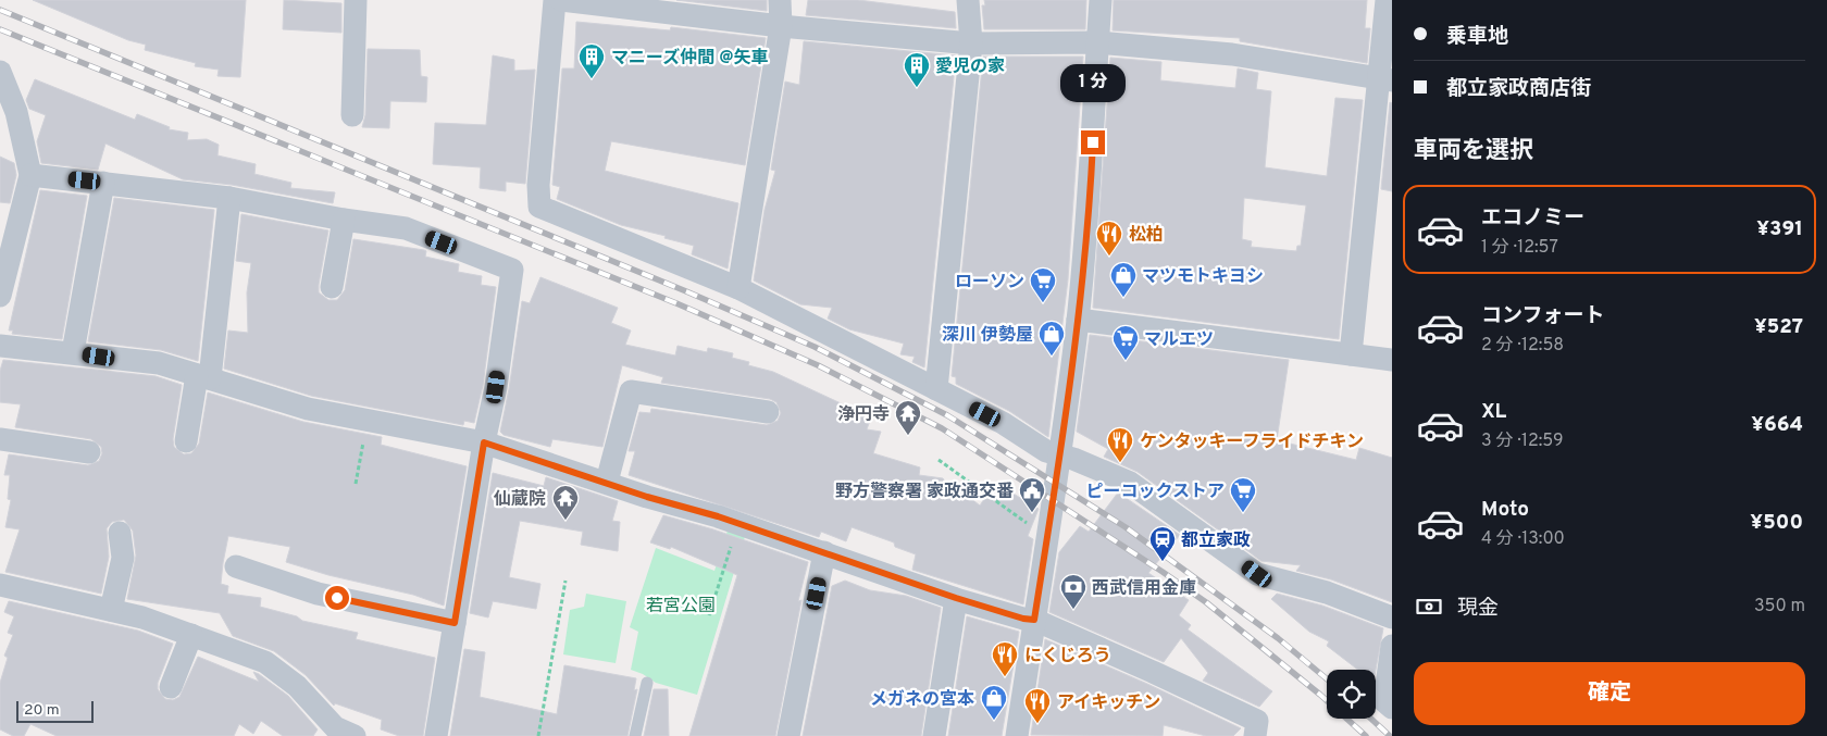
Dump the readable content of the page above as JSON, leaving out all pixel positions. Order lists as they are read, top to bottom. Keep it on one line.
{"parks":["若宮公園"],"places":{"building":["マニーズ仲間 @矢車","愛児の家"],"restaurant":["松柏","ケンタッキーフライドチキン","にくじろう","アイキッチン"],"shop":["マツモトキヨシ","深川 伊勢屋","メガネの宮本"],"supermarket":["ローソン","マルエツ","ピーコックストア"],"temple":["浄円寺","仙蔵院"],"public building":["野方警察署 家政通交番"],"station":["都立家政"],"bank":["西武信用金庫"]},"scale_bar":"20 m","page":{"banner":["乗車地","都立家政商店街"],"bubble":"1 分","heading":"車両を選択","list":[{"name":"エコノミー","note":"1 分 · 12:57","value":"¥391"},{"name":"コンフォート","note":"2 分 · 12:58","value":"¥527"},{"name":"XL","note":"3 分 · 12:59","value":"¥664"},{"name":"Moto","note":"4 分 · 13:00","value":"¥500"}],"pay":["現金","350 m"],"buttons":"確定","scale":"20 m"}}
